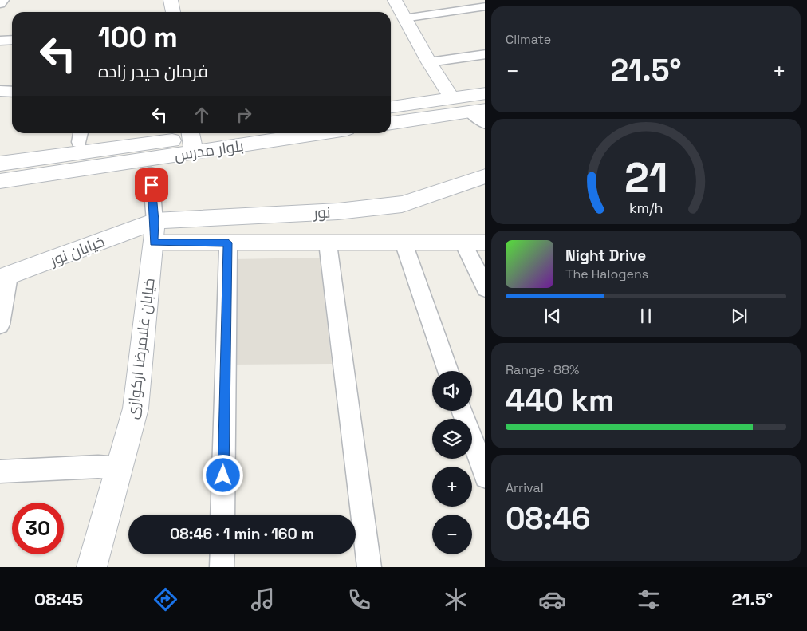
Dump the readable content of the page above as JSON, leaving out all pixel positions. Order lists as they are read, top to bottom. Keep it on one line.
{"streets":{"street":["بلوار مدرس","نور","خیابان نور","خیابان غلامرضا ارکوازی"]},"crossings":[["نور","خیابان نور"],["نور","خیابان غلامرضا ارکوازی"],["خیابان نور","خیابان غلامرضا ارکوازی"]],"page":{"tile":["Climate",["Range · 88%","440 km"],["Arrival","08:46"]],"turn":["100 m","فرمان حیدر زاده"],"heat":["−","21.5°","+"],"song":["Night Drive","The Halogens"],"map_buttons":["+","−"],"limit":"30","trip":"08:46 · 1 min · 160 m","tabs":["08:45","21.5°"],"gauge":["21","km/h"]}}
